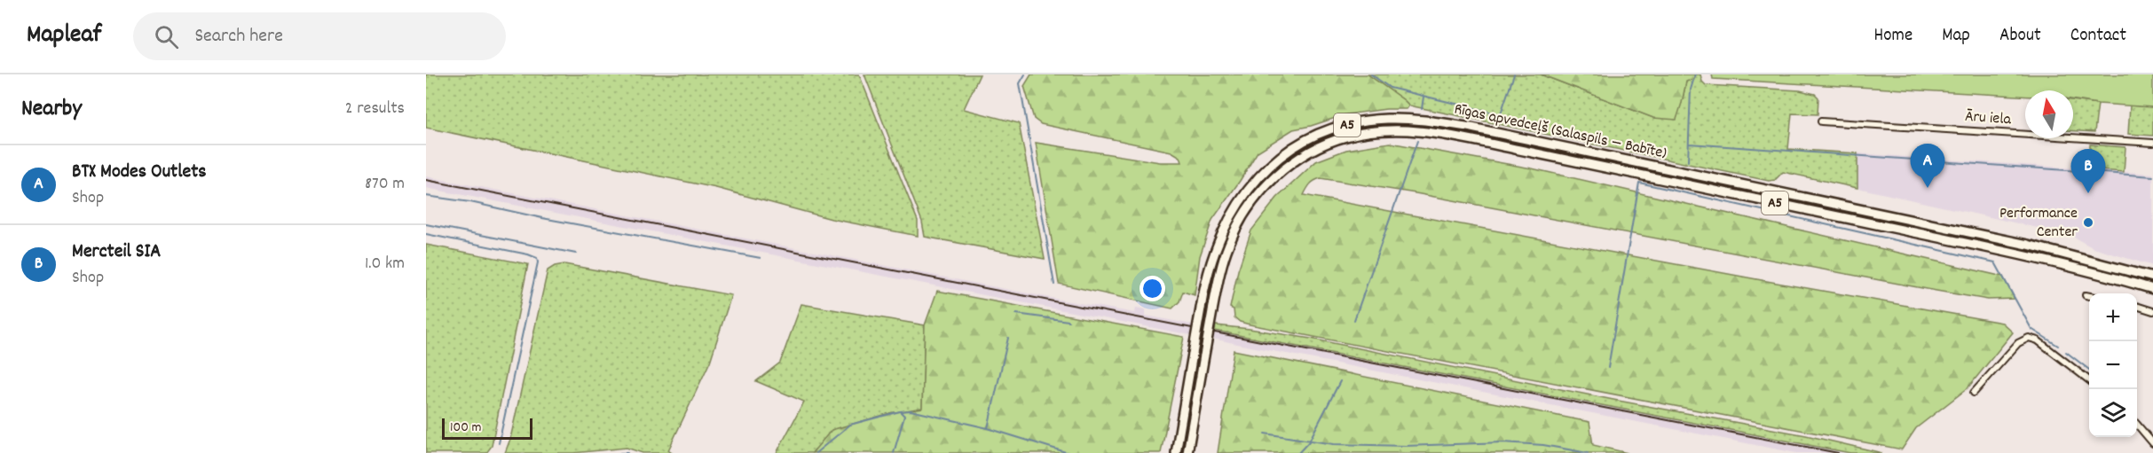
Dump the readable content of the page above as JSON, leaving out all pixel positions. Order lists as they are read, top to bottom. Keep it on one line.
{"streets":{"highway":["A5","Rīgas apvedceļš (Salaspils — Babīte)"],"street":["Āru iela"]},"places":["Performance Center"],"scale_bar":"100 m","north":"top","page":{"header":"Mapleaf","search":"Search here","nav":["Home","Map","About","Contact"],"heading":["Nearby","2 results"],"list":[{"mark":"A","name":"BTX Modes Outlets","note":"Shop","value":"870 m"},{"mark":"B","name":"Mercteil SIA","note":"Shop","value":"1.0 km"}],"pins":["A","B"],"map_buttons":["+","−"],"scale":"100 m"}}
